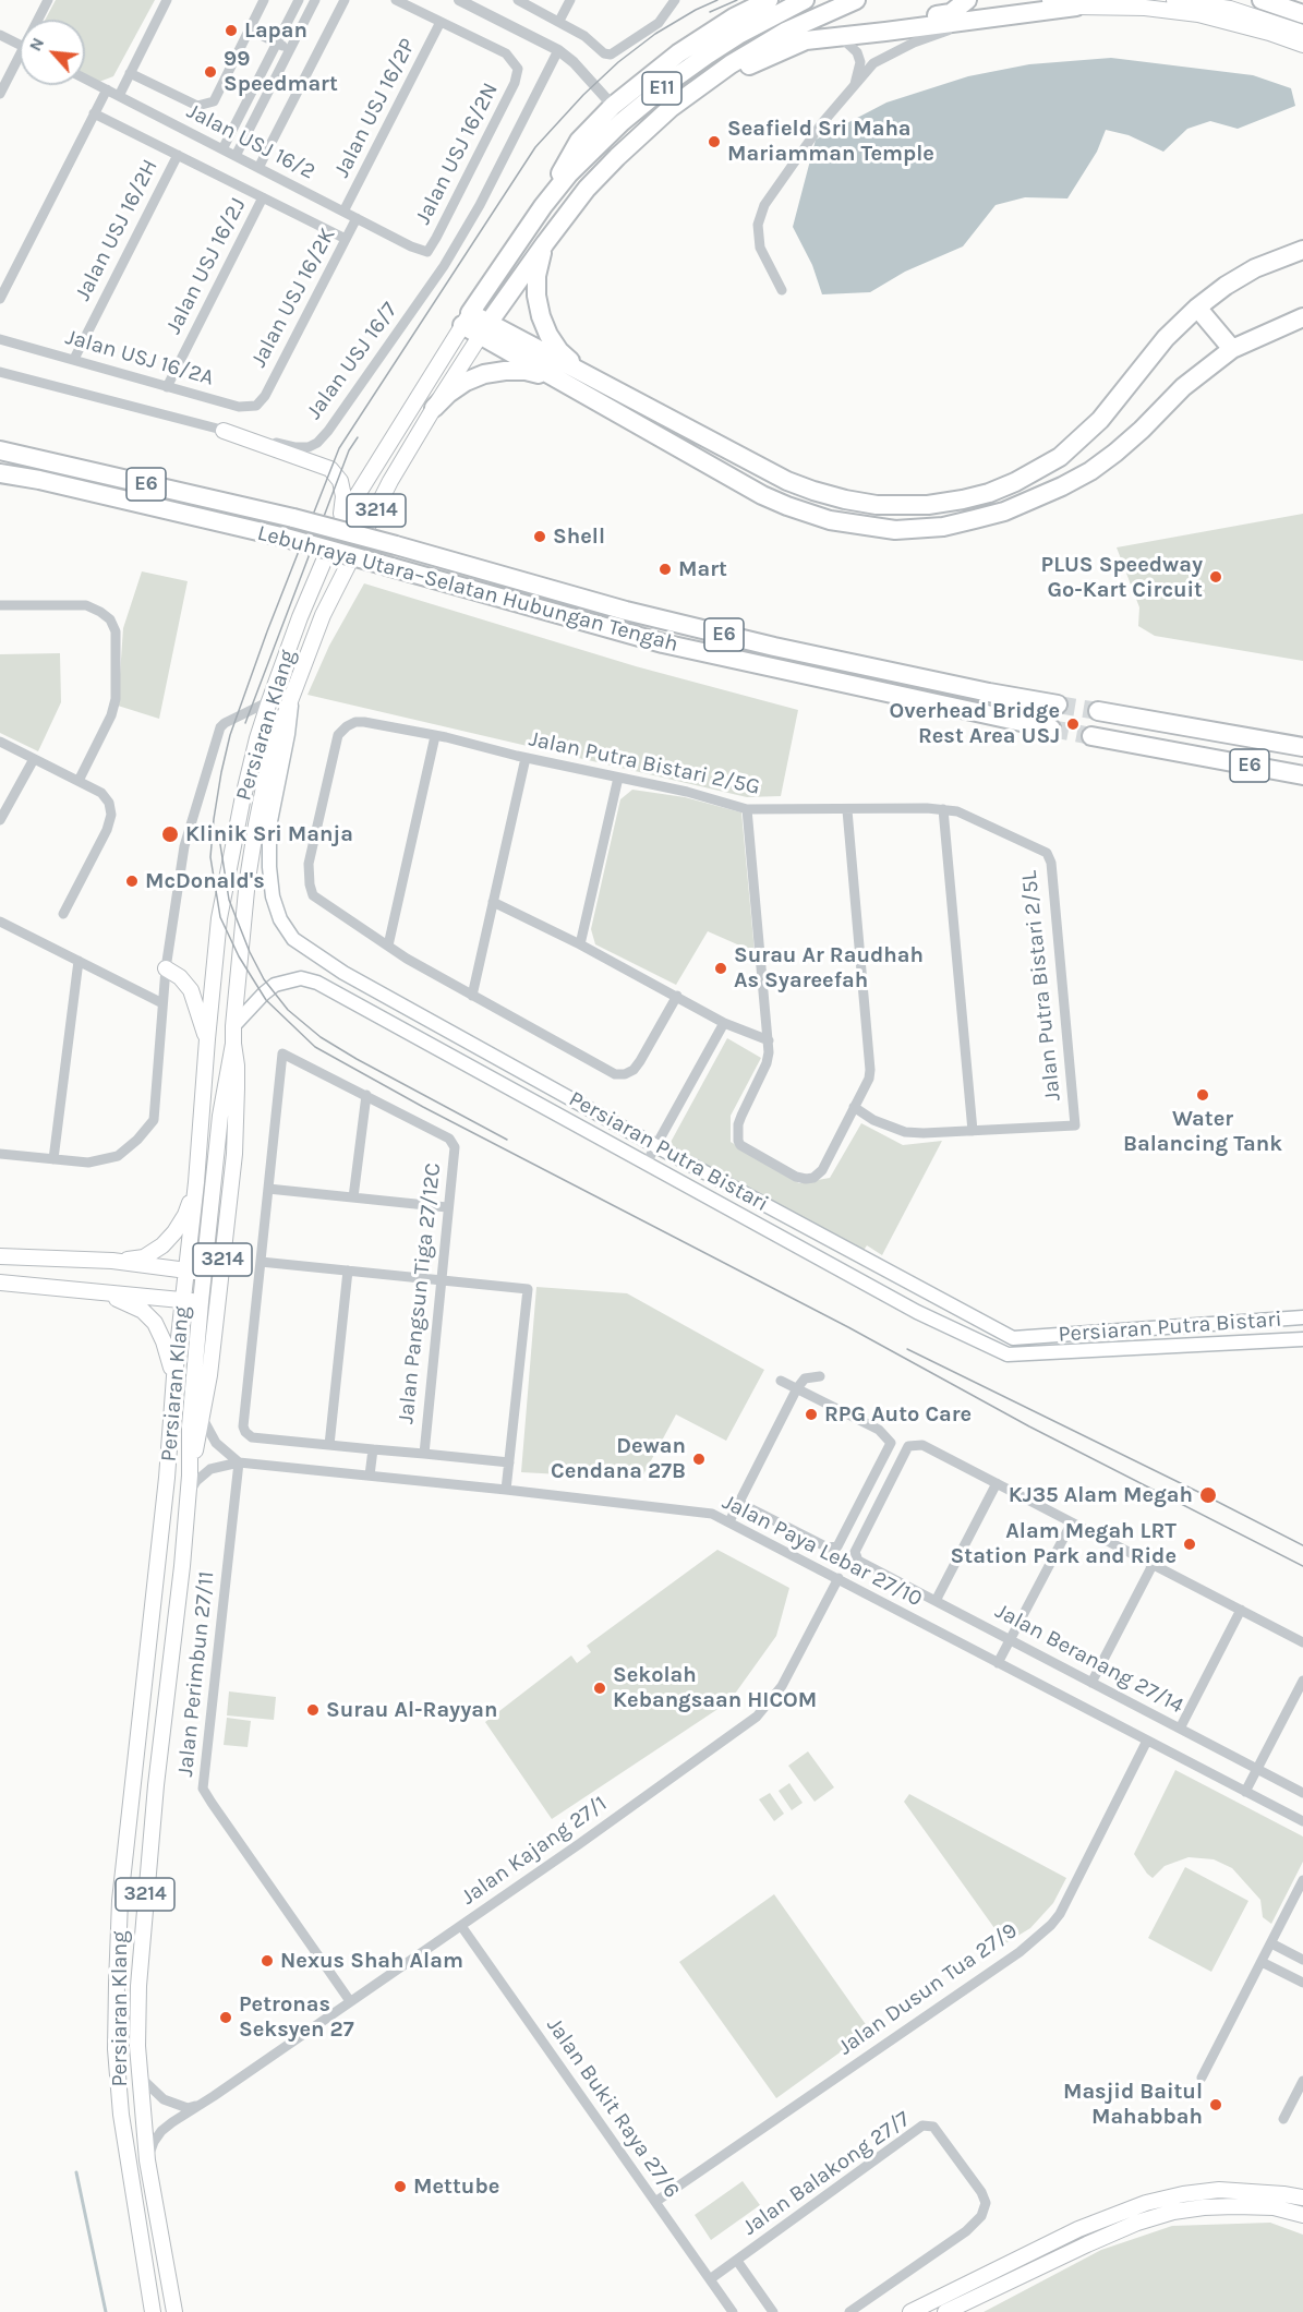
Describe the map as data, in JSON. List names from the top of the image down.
{
  "streets": {
    "highway": ["E11", "E6", "Lebuhraya Utara–Selatan Hubungan Tengah"],
    "main road": ["3214", "Persiaran Klang", "Persiaran Putra Bistari"],
    "street": [
      "Jalan USJ 16/2P",
      "Jalan USJ 16/2",
      "Jalan USJ 16/2N",
      "Jalan USJ 16/2H",
      "Jalan USJ 16/2J",
      "Jalan USJ 16/2K",
      "Jalan USJ 16/2A",
      "Jalan USJ 16/7",
      "Jalan Putra Bistari 2/5G",
      "Jalan Putra Bistari 2/5L",
      "Jalan Pangsun Tiga 27/12C",
      "Jalan Paya Lebar 27/10",
      "Jalan Beranang 27/14",
      "Jalan Perimbun 27/11",
      "Jalan Kajang 27/1",
      "Jalan Dusun Tua 27/9",
      "Jalan Bukit Raya 27/6",
      "Jalan Balakong 27/7"
    ]
  },
  "crossings": [
    ["E11", "Persiaran Klang"],
    ["Jalan USJ 16/2P", "Jalan USJ 16/2"],
    ["Jalan USJ 16/2P", "Jalan USJ 16/2N"],
    ["Jalan USJ 16/2", "Jalan USJ 16/2N"],
    ["Jalan USJ 16/2", "Jalan USJ 16/2H"],
    ["Jalan USJ 16/2", "Jalan USJ 16/2J"],
    ["Jalan USJ 16/2", "Jalan USJ 16/2K"],
    ["Jalan USJ 16/2H", "Jalan USJ 16/2A"],
    ["Jalan USJ 16/2J", "Jalan USJ 16/2A"],
    ["Jalan USJ 16/2K", "Jalan USJ 16/2A"],
    ["3214", "Persiaran Klang"],
    ["Persiaran Klang", "Persiaran Putra Bistari"],
    ["Persiaran Klang", "Jalan Paya Lebar 27/10"],
    ["Persiaran Klang", "Jalan Kajang 27/1"],
    ["Jalan Putra Bistari 2/5G", "Jalan Putra Bistari 2/5L"],
    ["Jalan Paya Lebar 27/10", "Jalan Perimbun 27/11"],
    ["Jalan Paya Lebar 27/10", "Jalan Kajang 27/1"],
    ["Jalan Paya Lebar 27/10", "Jalan Dusun Tua 27/9"],
    ["Jalan Perimbun 27/11", "Jalan Kajang 27/1"],
    ["Jalan Kajang 27/1", "Jalan Bukit Raya 27/6"],
    ["Jalan Dusun Tua 27/9", "Jalan Bukit Raya 27/6"],
    ["Jalan Bukit Raya 27/6", "Jalan Balakong 27/7"]
  ],
  "places": [
    "Lapan",
    "99 Speedmart",
    "Seafield Sri Maha Mariamman Temple",
    "Shell",
    "Mart",
    "PLUS Speedway Go-Kart Circuit",
    "Overhead Bridge Rest Area USJ",
    "Klinik Sri Manja",
    "McDonald's",
    "Surau Ar Raudhah As Syareefah",
    "Water Balancing Tank",
    "RPG Auto Care",
    "Dewan Cendana 27B",
    "KJ35 Alam Megah",
    "Alam Megah LRT Station Park and Ride",
    "Sekolah Kebangsaan HICOM",
    "Surau Al-Rayyan",
    "Nexus Shah Alam",
    "Petronas Seksyen 27",
    "Masjid Baitul Mahabbah",
    "Mettube"
  ],
  "north": "top left"
}
